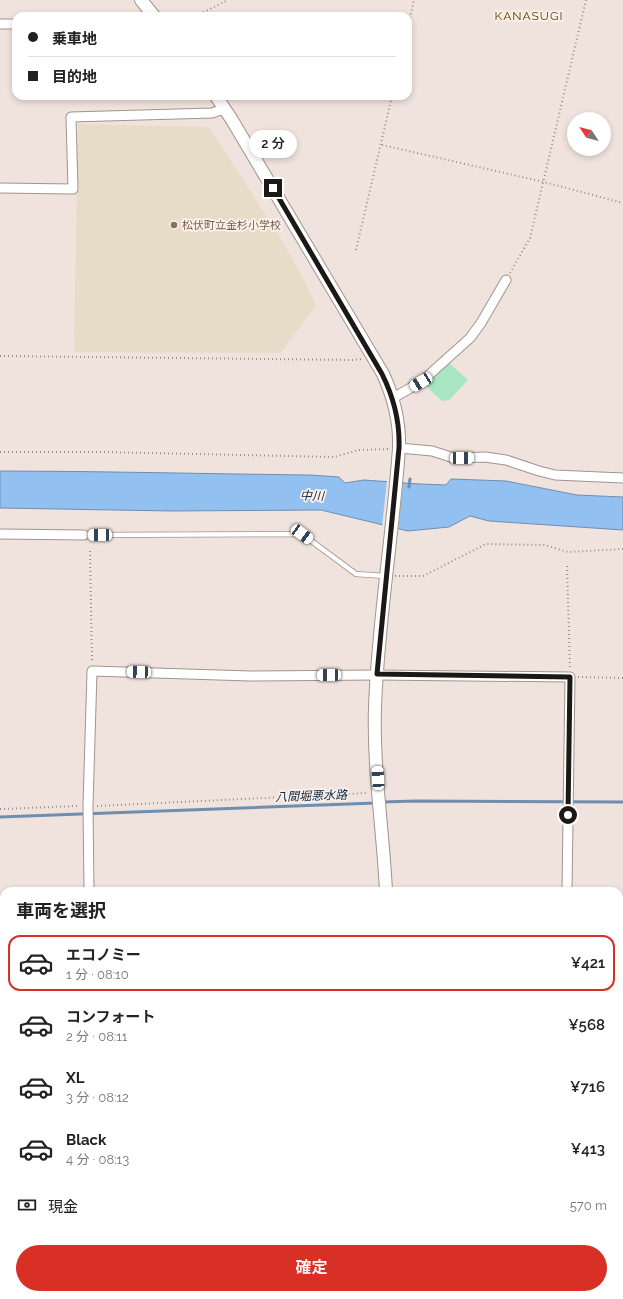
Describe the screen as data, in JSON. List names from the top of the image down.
{
  "districts": ["KANASUGI"],
  "water": ["中川", "八間堀悪水路"],
  "places": ["松伏町立金杉小学校"],
  "north": "top left",
  "page": {
    "banner": ["乗車地", "目的地"],
    "bubble": "2 分",
    "heading": "車両を選択",
    "list": [
      {
        "name": "エコノミー",
        "note": "1 分 · 08:10",
        "value": "¥421"
      },
      {
        "name": "コンフォート",
        "note": "2 分 · 08:11",
        "value": "¥568"
      },
      {
        "name": "XL",
        "note": "3 分 · 08:12",
        "value": "¥716"
      },
      {
        "name": "Black",
        "note": "4 分 · 08:13",
        "value": "¥413"
      }
    ],
    "pay": ["現金", "570 m"],
    "buttons": "確定"
  }
}
